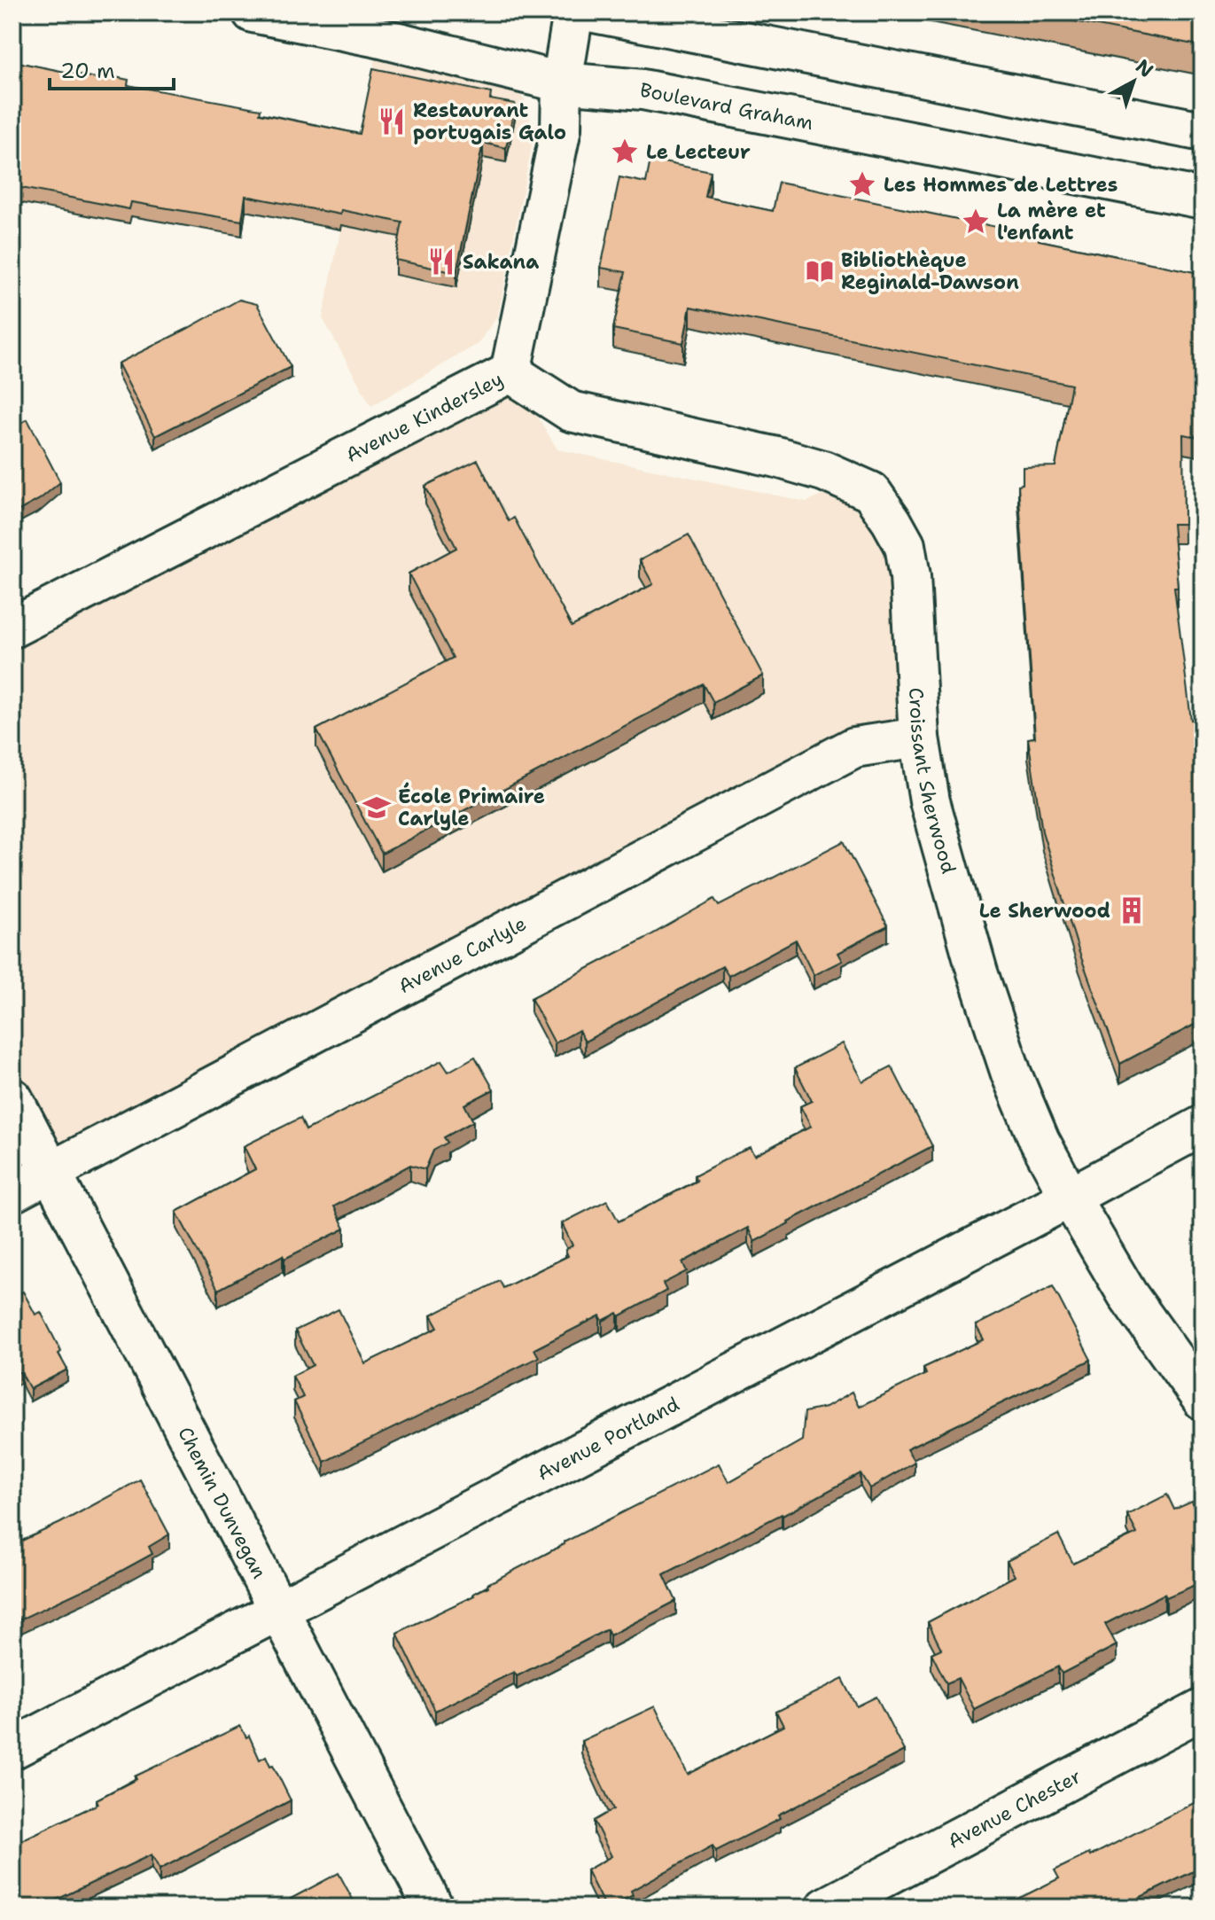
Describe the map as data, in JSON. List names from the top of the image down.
{
  "streets": {
    "street": [
      "Boulevard Graham",
      "Avenue Kindersley",
      "Croissant Sherwood",
      "Avenue Carlyle",
      "Avenue Portland",
      "Chemin Dunvegan",
      "Avenue Chester"
    ]
  },
  "crossings": [
    ["Boulevard Graham", "Avenue Kindersley"],
    ["Avenue Kindersley", "Croissant Sherwood"],
    ["Croissant Sherwood", "Avenue Carlyle"],
    ["Croissant Sherwood", "Avenue Portland"],
    ["Avenue Carlyle", "Chemin Dunvegan"],
    ["Avenue Portland", "Chemin Dunvegan"]
  ],
  "places": {
    "restaurant": ["Restaurant portugais Galo", "Sakana"],
    "place": ["Le Lecteur", "Les Hommes de Lettres", "La mère et l'enfant"],
    "library": ["Bibliothèque Reginald-Dawson"],
    "school or university": ["École Primaire Carlyle"],
    "building": ["Le Sherwood"]
  },
  "scale_bar": "20 m",
  "north": "top right"
}
